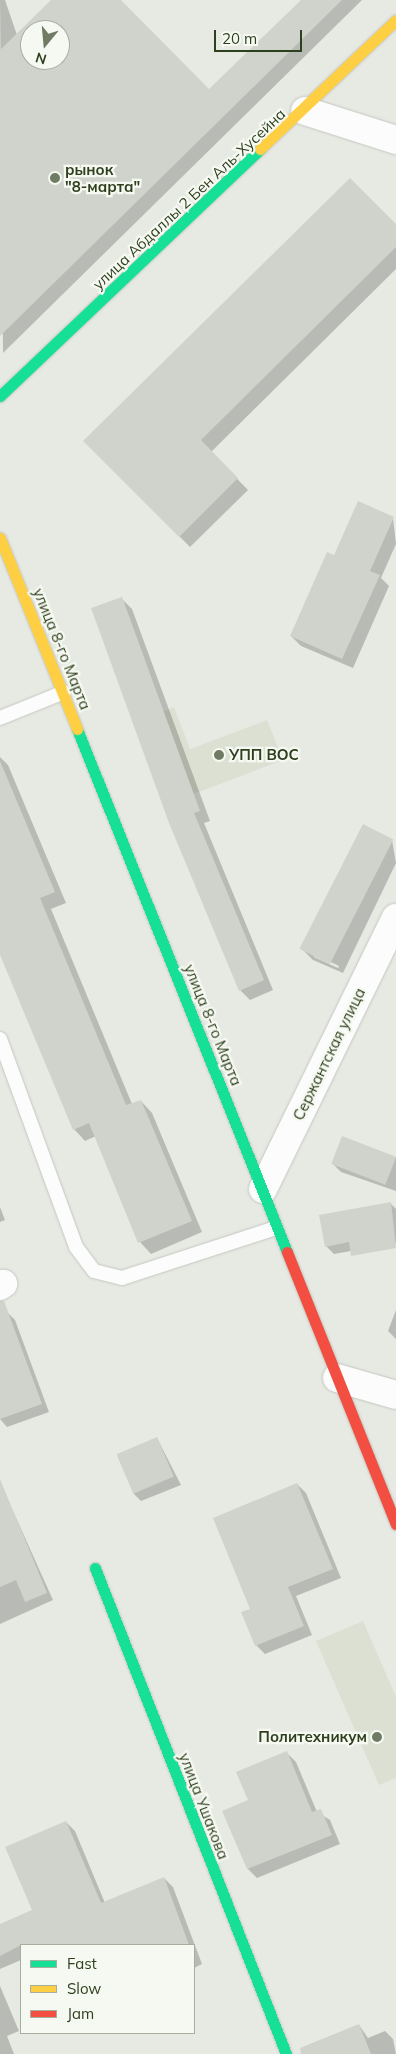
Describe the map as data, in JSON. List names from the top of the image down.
{
  "streets": {
    "street": [
      "улица Абдаллы 2 Бен Аль-Хусейна",
      "улица 8-го Марта",
      "Сержантская улица",
      "улица Ушакова"
    ]
  },
  "crossings": [
    ["улица 8-го Марта", "Сержантская улица"]
  ],
  "places": ["рынок \"8-марта\"", "УПП ВОС", "Политехникум"],
  "legend": ["Fast", "Slow", "Jam"],
  "scale_bar": "20 m",
  "north": "bottom"
}
